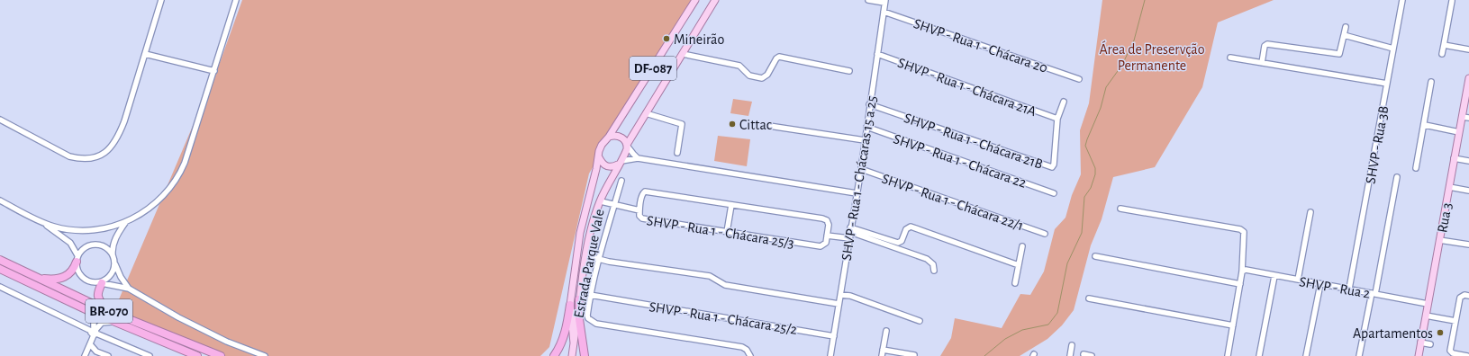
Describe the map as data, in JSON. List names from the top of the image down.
{
  "streets": {
    "highway": ["BR-070"],
    "main road": ["DF-087", "Rua 3", "Estrada Parque Vale"],
    "street": [
      "SHVP - Rua 1 - Chácara 20",
      "SHVP - Rua 1 - Chácara 21A",
      "SHVP - Rua 1 - Chácara 21B",
      "SHVP - Rua 3B",
      "SHVP - Rua 1 - Chácara 22",
      "SHVP - Rua 1 - Chácaras 15 a 25",
      "SHVP - Rua 1 - Chácara 22/1",
      "SHVP - Rua 1 - Chácara 25/3",
      "SHVP - Rua 2",
      "SHVP - Rua 1 - Chácara 25/2"
    ]
  },
  "crossings": [
    ["SHVP - Rua 1 - Chácara 20", "SHVP - Rua 1 - Chácaras 15 a 25"],
    ["DF-087", "Estrada Parque Vale"],
    ["SHVP - Rua 1 - Chácara 21A", "SHVP - Rua 1 - Chácara 21B"],
    ["SHVP - Rua 1 - Chácara 21A", "SHVP - Rua 1 - Chácaras 15 a 25"],
    ["SHVP - Rua 1 - Chácara 21B", "SHVP - Rua 1 - Chácaras 15 a 25"],
    ["SHVP - Rua 3B", "SHVP - Rua 2"],
    ["SHVP - Rua 1 - Chácara 22", "SHVP - Rua 1 - Chácaras 15 a 25"],
    ["SHVP - Rua 1 - Chácaras 15 a 25", "SHVP - Rua 1 - Chácara 22/1"],
    ["SHVP - Rua 1 - Chácaras 15 a 25", "SHVP - Rua 1 - Chácara 25/2"],
    ["Rua 3", "SHVP - Rua 2"]
  ],
  "parks": ["Área de Preservção Permanente"],
  "places": ["Mineirão", "Cittac", "Apartamentos"]
}
